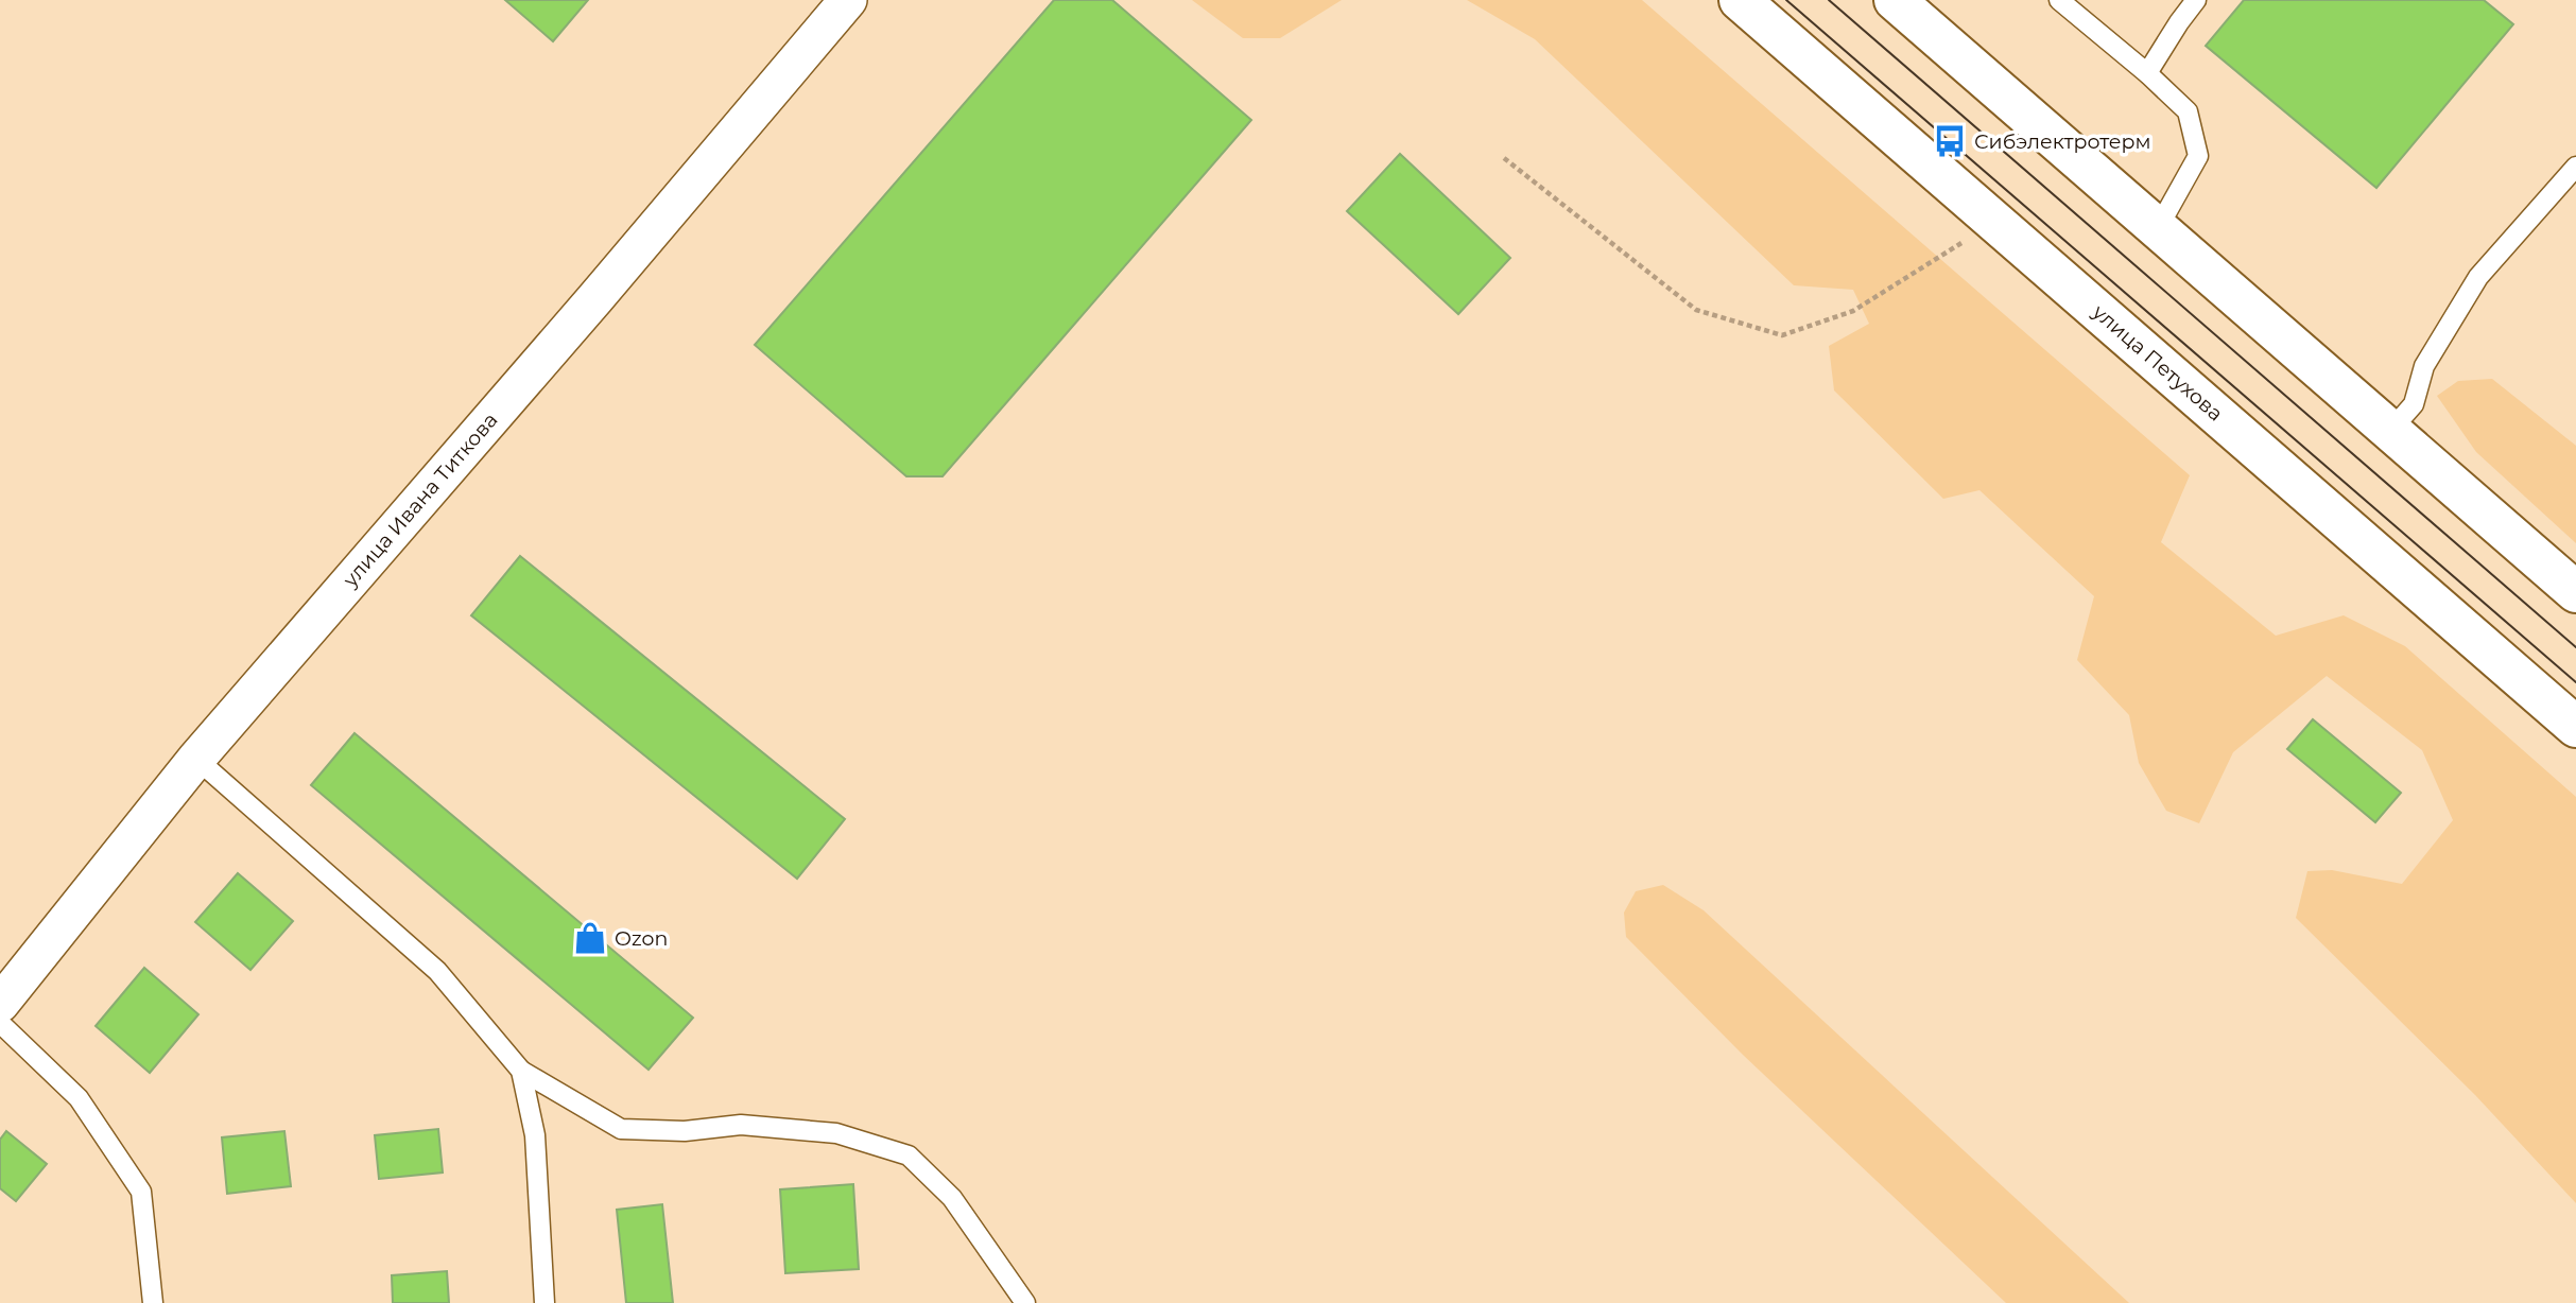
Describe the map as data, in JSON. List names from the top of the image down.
{
  "streets": {
    "highway": ["улица Петухова"],
    "street": ["улица Ивана Титкова"]
  },
  "places": {
    "bus stop": ["Сибэлектротерм"],
    "shop": ["Ozon"]
  }
}
